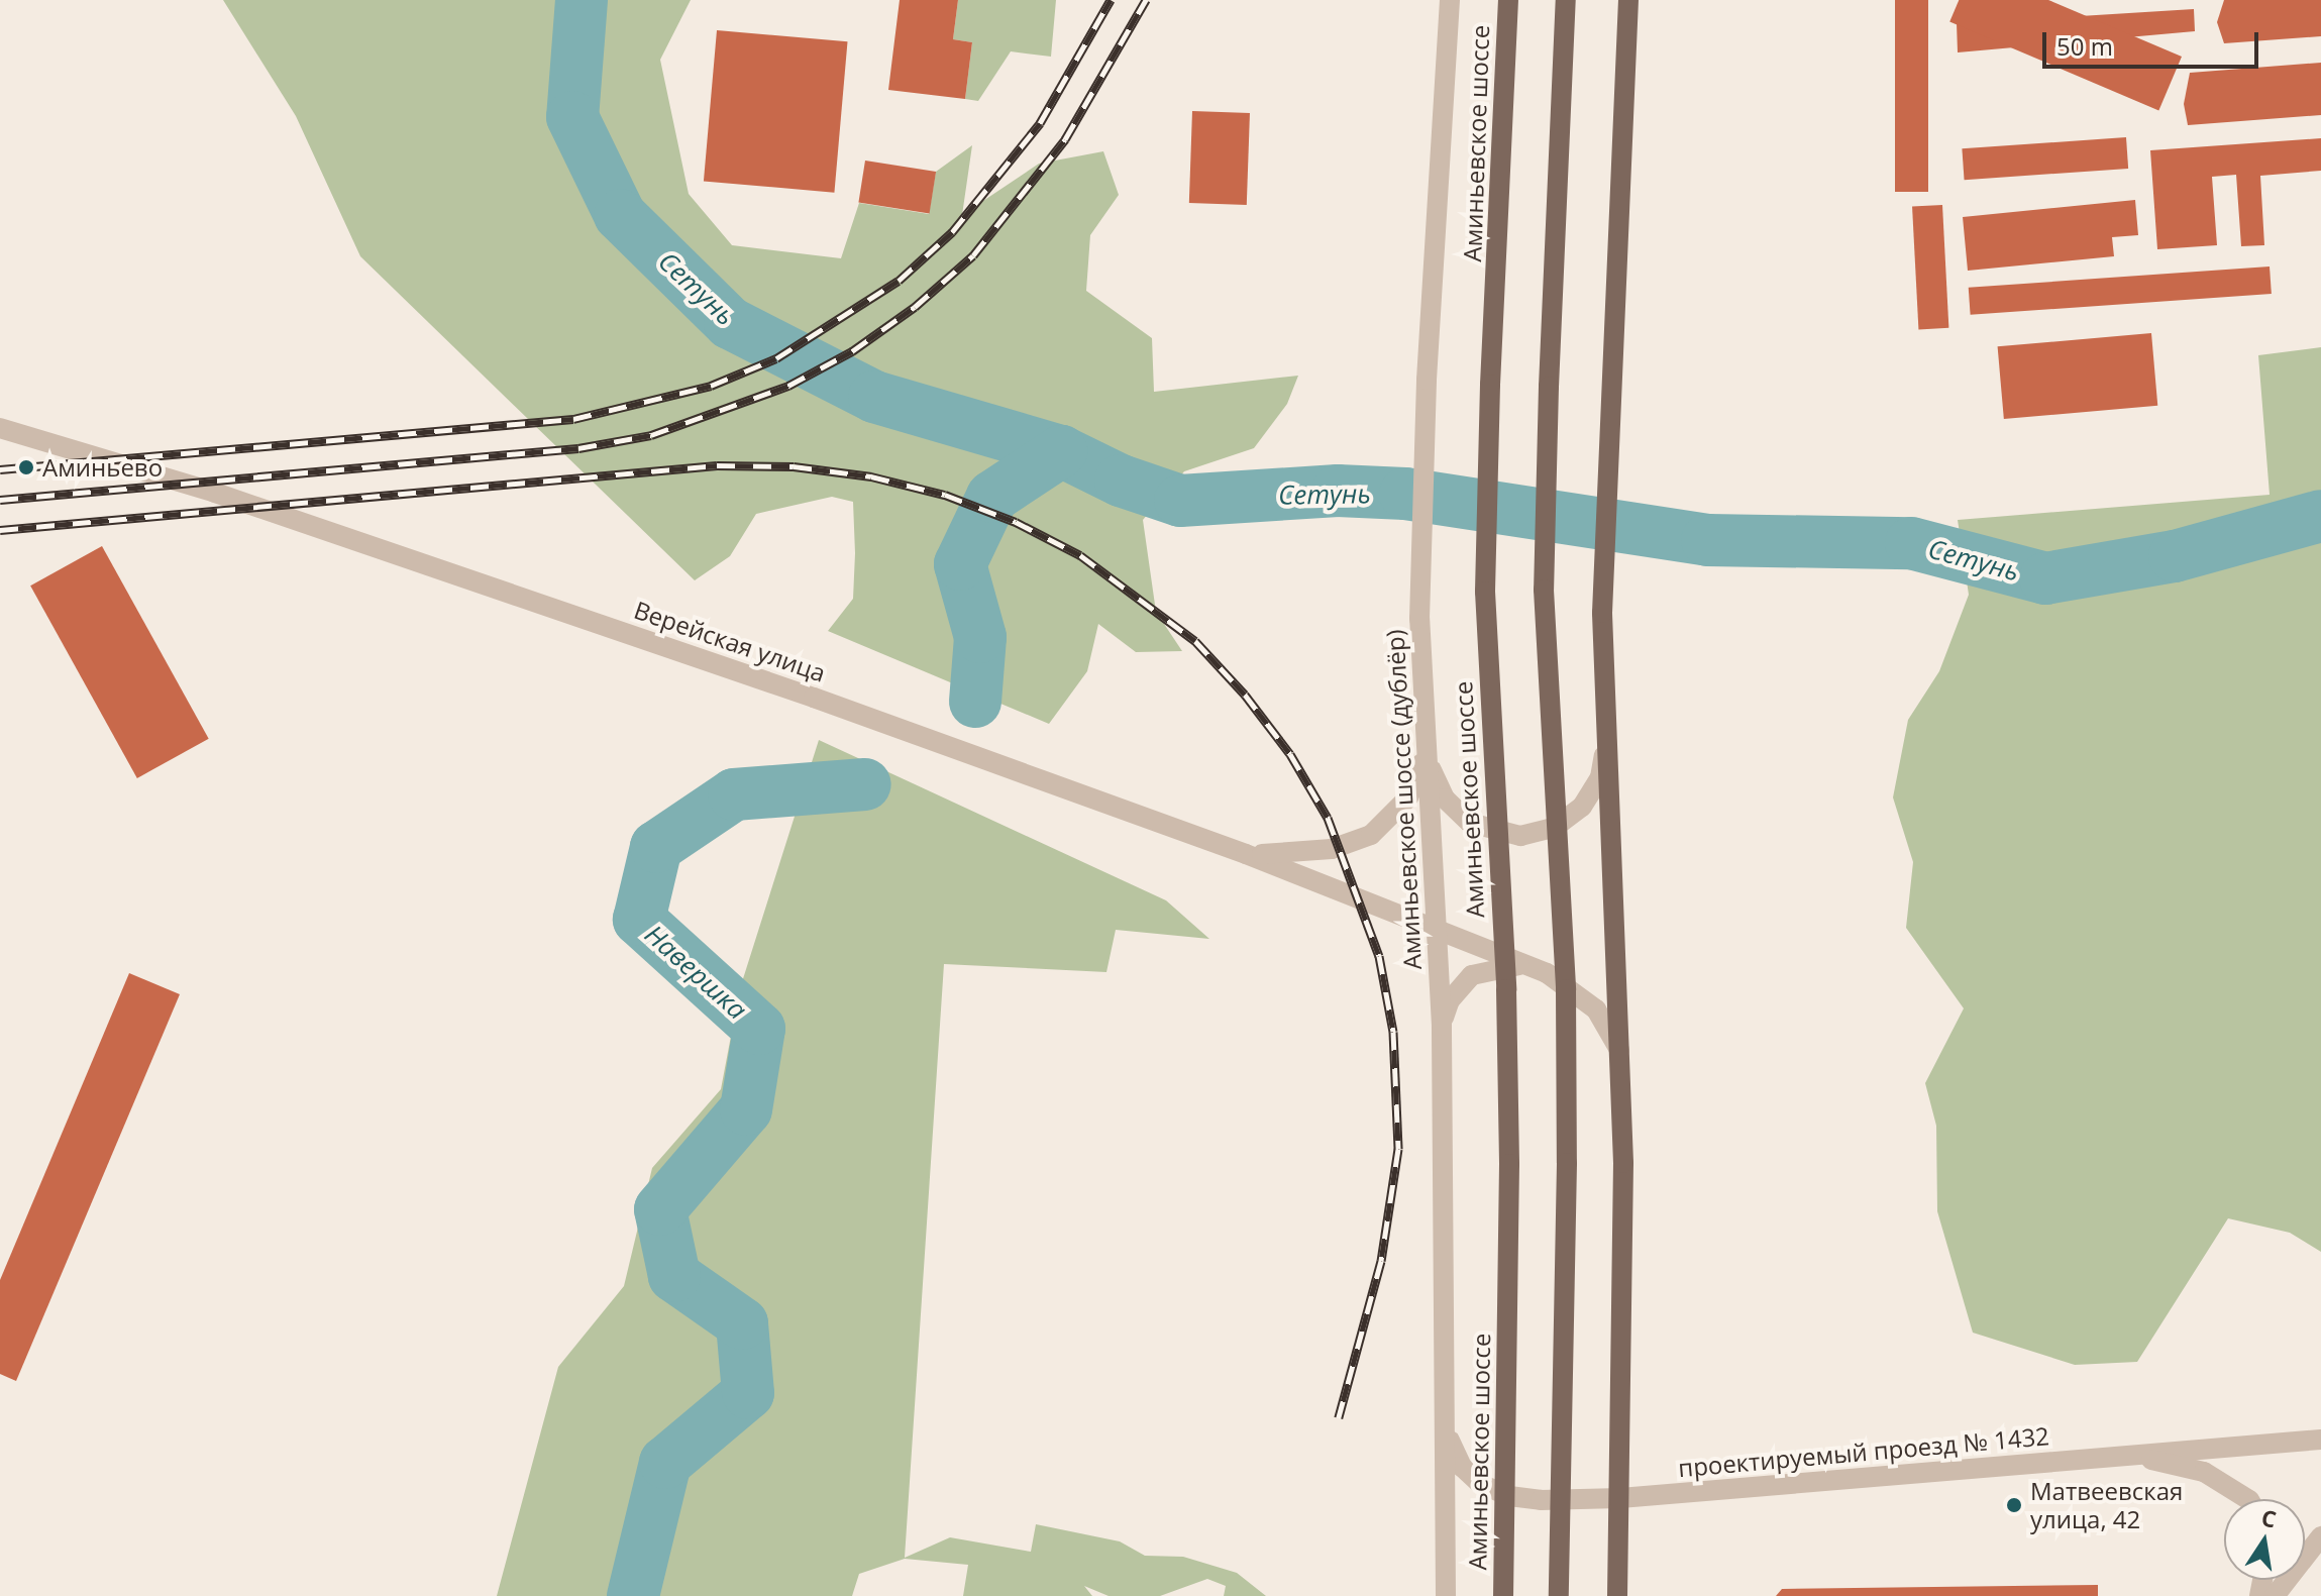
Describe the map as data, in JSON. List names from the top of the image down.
{
  "streets": {
    "main road": ["Аминьевское шоссе"],
    "street": ["Верейская улица", "Аминьевское шоссе (дублёр)", "проектируемый проезд № 1432"]
  },
  "crossings": [
    ["Верейская улица", "Аминьевское шоссе (дублёр)"],
    ["Аминьевское шоссе (дублёр)", "проектируемый проезд № 1432"]
  ],
  "water": ["Сетунь", "Навершка"],
  "places": ["Аминьево", "Матвеевская улица, 42"],
  "scale_bar": "50 m",
  "north": "top"
}
